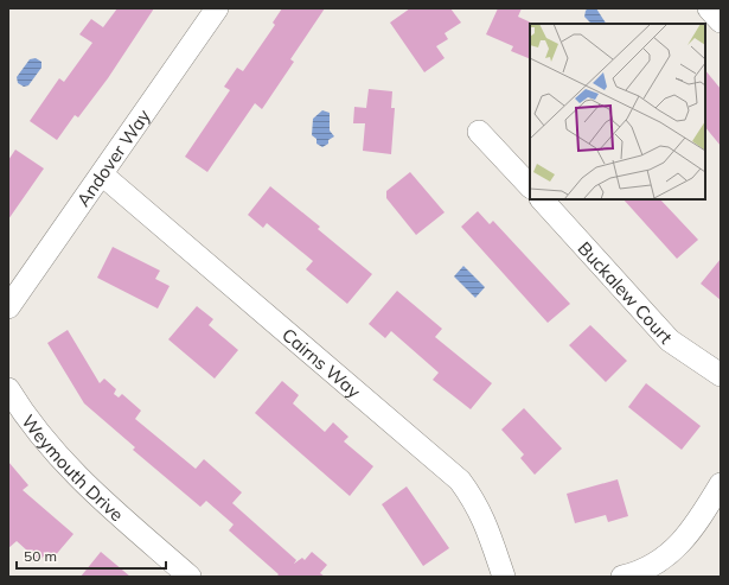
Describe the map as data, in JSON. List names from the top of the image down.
{
  "streets": {
    "street": [
      "Andover Way",
      "Buckalew Court",
      "Cairns Way",
      "Weymouth Drive"
    ]
  },
  "crossings": [
    ["Andover Way", "Cairns Way"]
  ],
  "scale_bar": "50 m"
}
